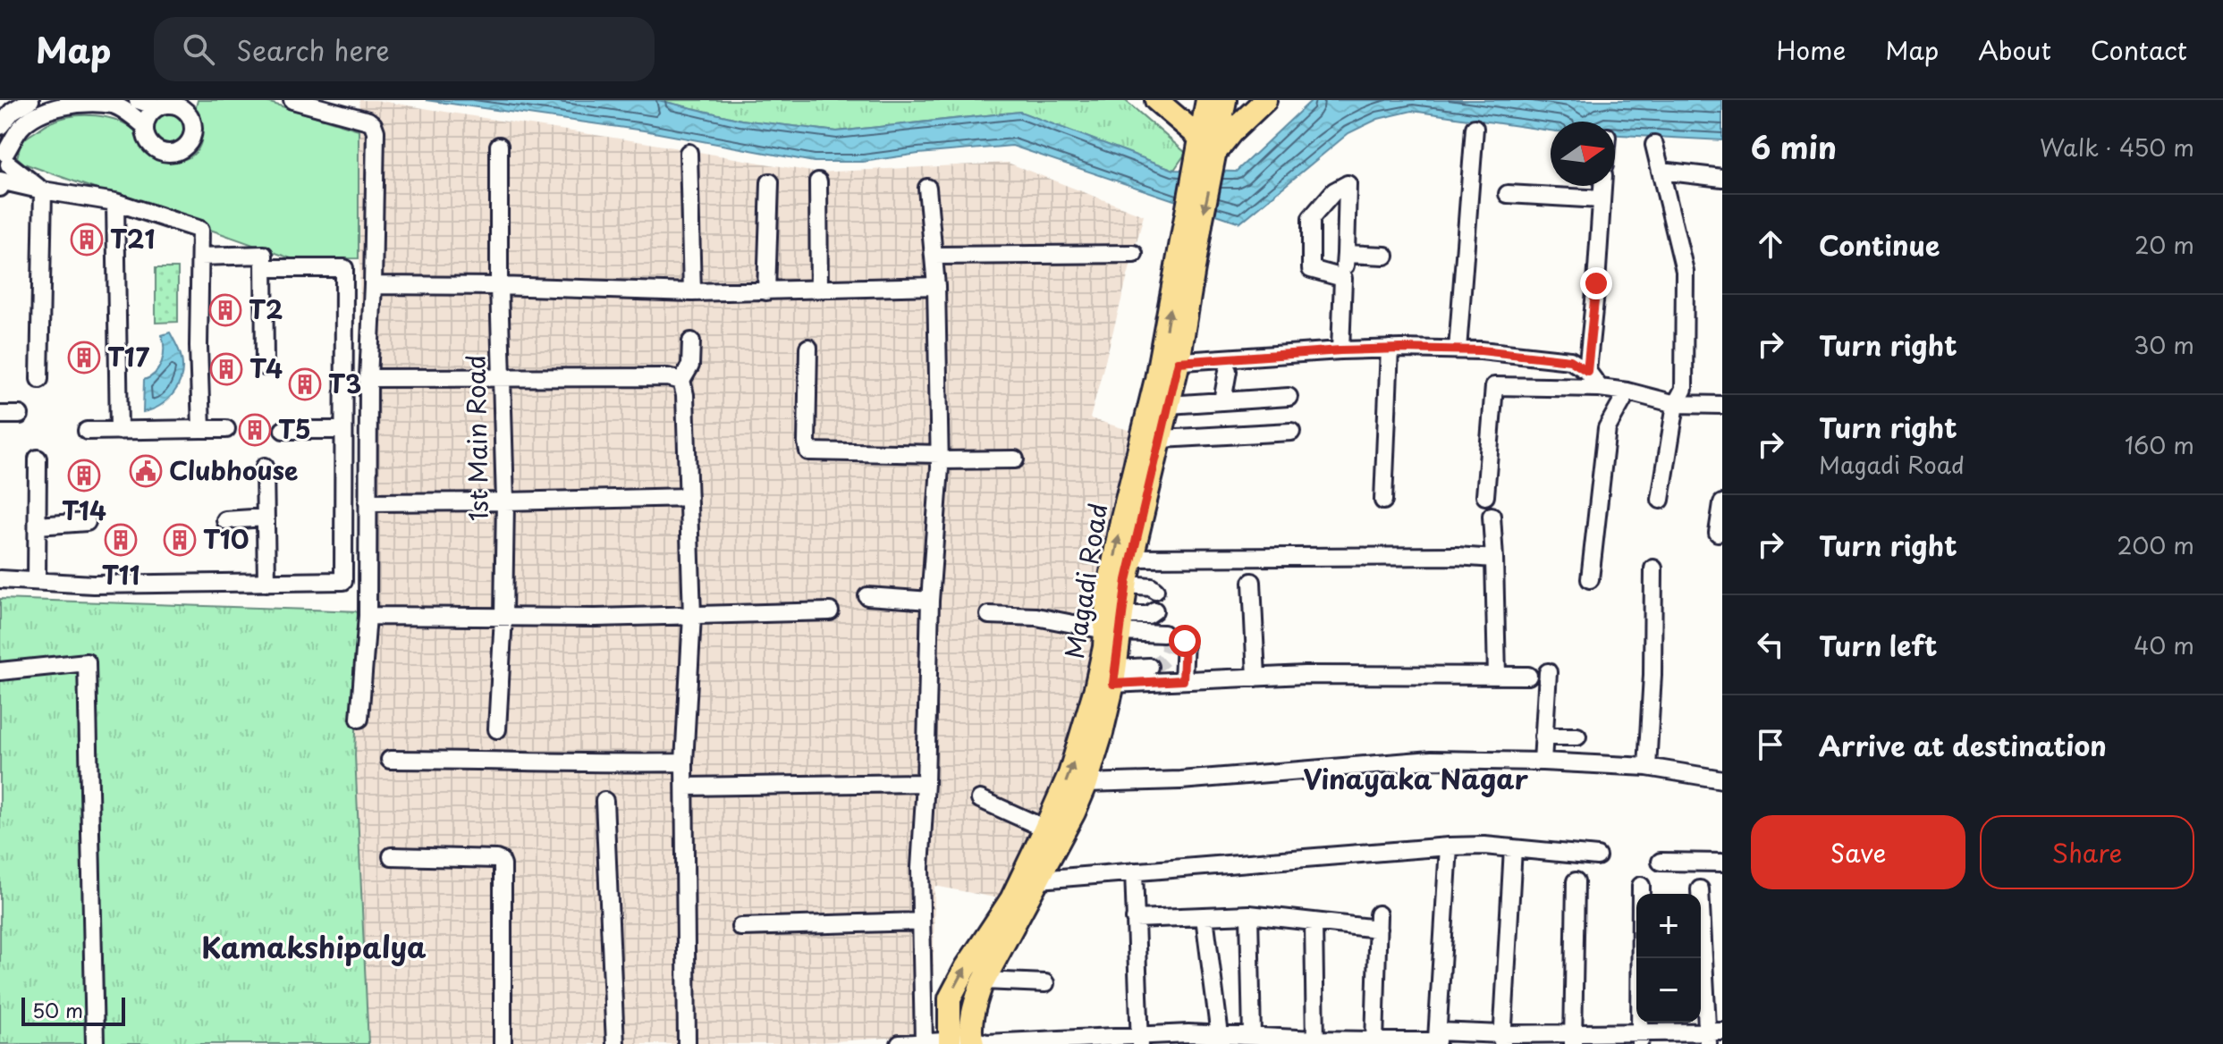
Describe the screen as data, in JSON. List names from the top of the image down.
{
  "streets": {
    "main road": ["Magadi Road"],
    "street": ["1st Main Road"]
  },
  "districts": ["Vinayaka Nagar", "Kamakshipalya"],
  "places": {
    "building": [
      "T21",
      "T2",
      "T17",
      "T4",
      "T3",
      "T5",
      "T14",
      "T11",
      "T10"
    ],
    "public building": ["Clubhouse"]
  },
  "scale_bar": "50 m",
  "north": "right",
  "page": {
    "header": "Map",
    "search": "Search here",
    "nav": [
      "Home",
      "Map",
      "About",
      "Contact"
    ],
    "heading": ["6 min", "Walk · 450 m"],
    "list": [
      ["Continue", "20 m"],
      ["Turn right", "30 m"],
      ["Turn right", "Magadi Road", "160 m"],
      ["Turn right", "200 m"],
      ["Turn left", "40 m"],
      "Arrive at destination"
    ],
    "buttons": ["Save", "Share"],
    "map_buttons": ["+", "−"],
    "scale": "50 m"
  }
}
